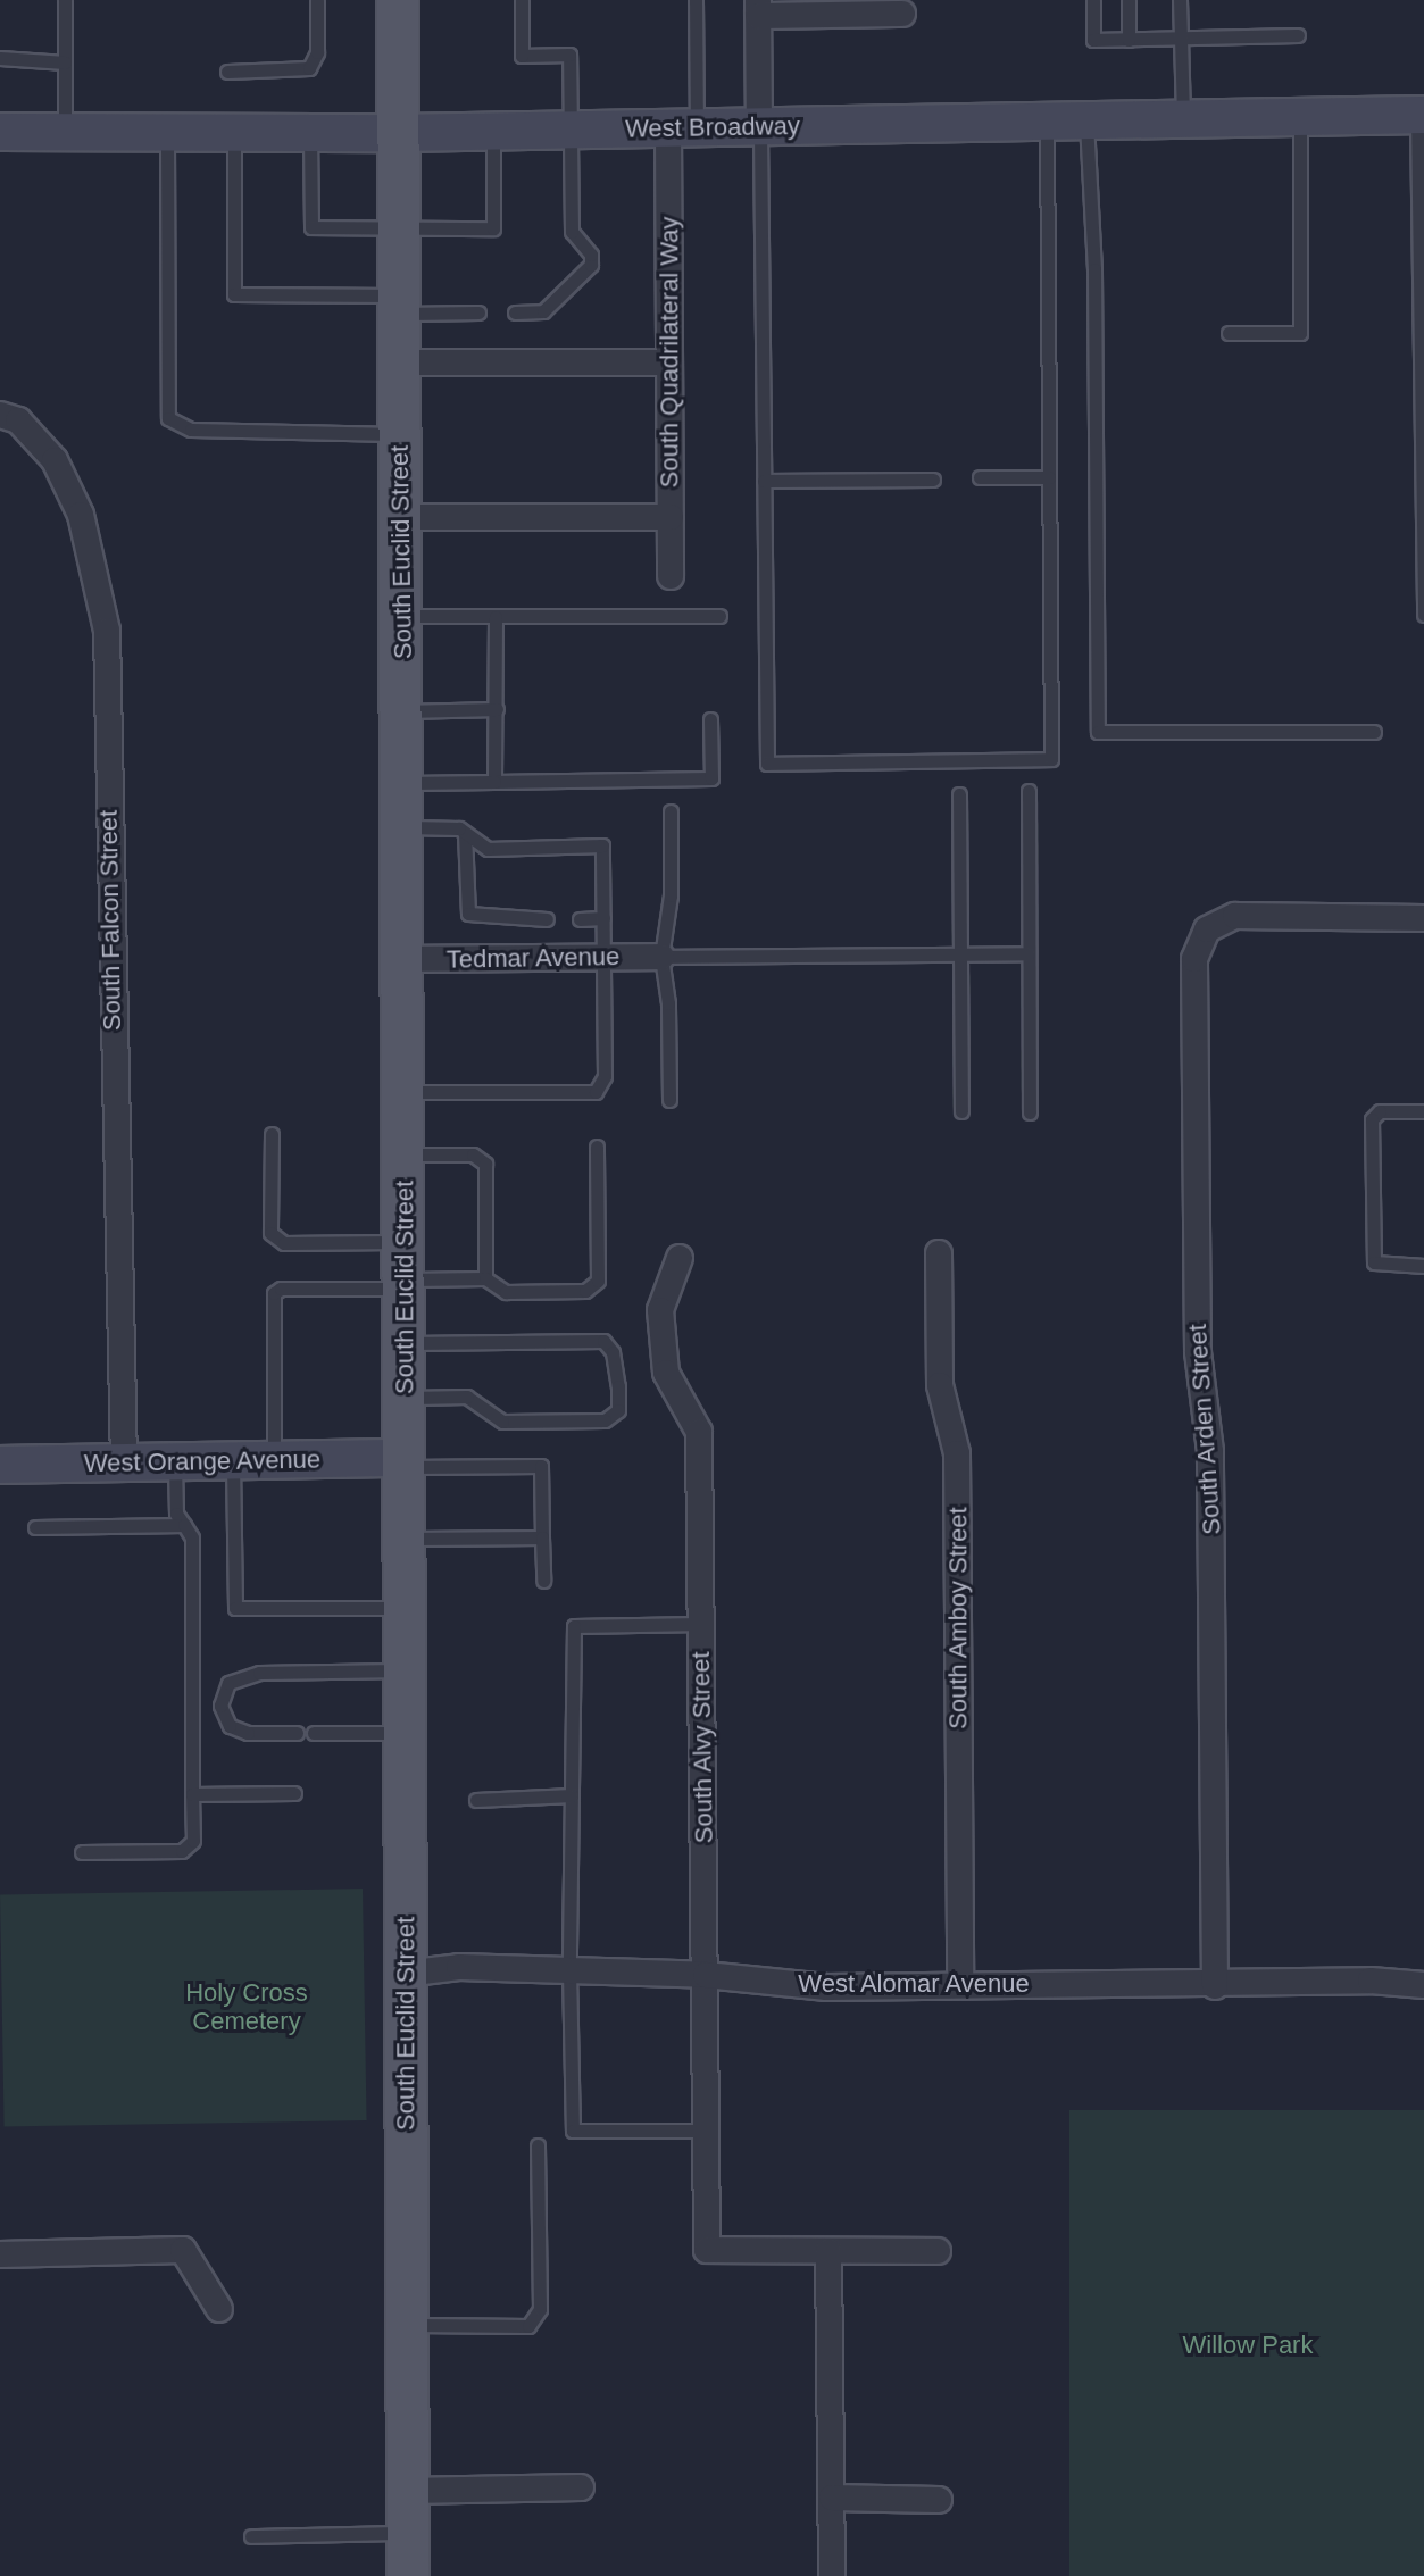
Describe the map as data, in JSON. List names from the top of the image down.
{
  "streets": {
    "main road": ["West Broadway", "South Euclid Street", "West Orange Avenue"],
    "street": [
      "South Quadrilateral Way",
      "South Falcon Street",
      "Tedmar Avenue",
      "South Arden Street",
      "South Amboy Street",
      "South Alvy Street",
      "West Alomar Avenue"
    ]
  },
  "crossings": [
    ["West Broadway", "South Quadrilateral Way"],
    ["West Broadway", "South Euclid Street"],
    ["South Euclid Street", "Tedmar Avenue"],
    ["South Euclid Street", "West Orange Avenue"],
    ["South Euclid Street", "West Alomar Avenue"],
    ["South Falcon Street", "West Orange Avenue"],
    ["South Arden Street", "West Alomar Avenue"],
    ["South Amboy Street", "West Alomar Avenue"],
    ["South Alvy Street", "West Alomar Avenue"]
  ],
  "parks": ["Holy Cross Cemetery", "Willow Park"]
}
